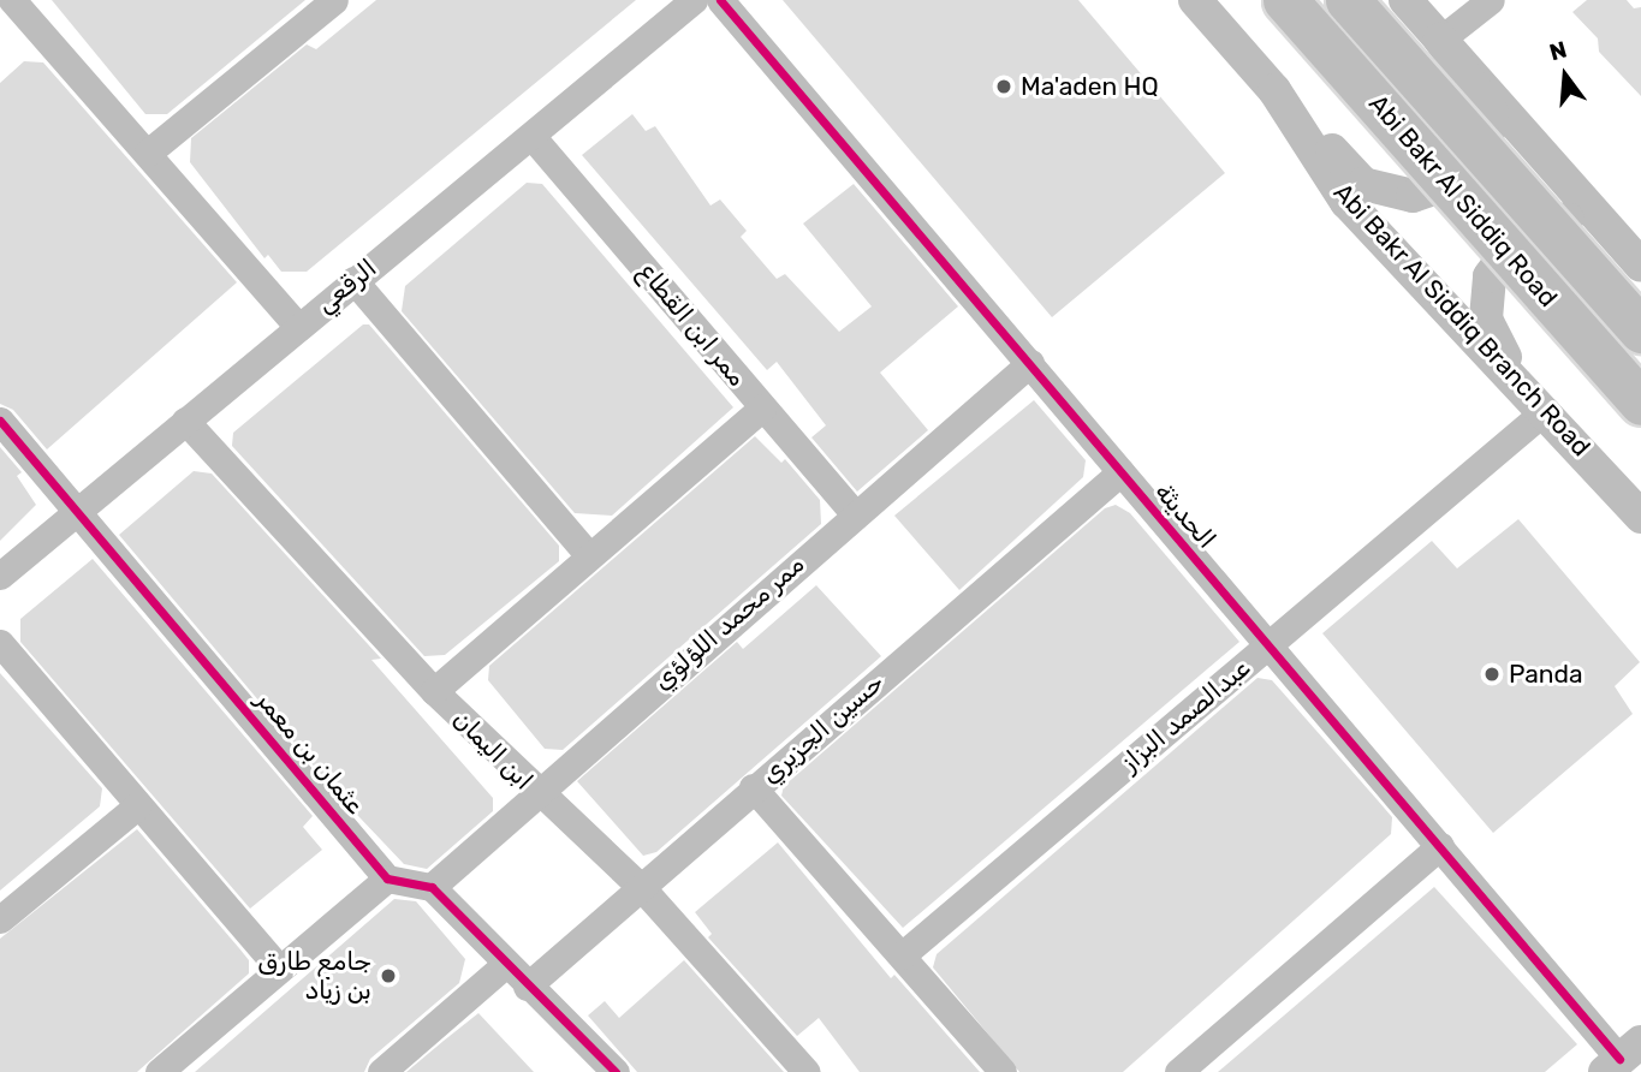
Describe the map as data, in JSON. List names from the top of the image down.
{
  "streets": {
    "main road": ["Abi Bakr Al Siddiq Road"],
    "street": [
      "الرقعي",
      "Abi Bakr Al Siddiq Branch Road",
      "ممر ابن القطاع",
      "الحديثة",
      "ممر محمد اللؤلؤي",
      "عبدالصمد البزاز",
      "حسين الجزيري",
      "ابن اليمان",
      "عثمان بن معمر"
    ]
  },
  "crossings": [
    ["الرقعي", "ممر ابن القطاع"],
    ["الرقعي", "ابن اليمان"],
    ["الرقعي", "عثمان بن معمر"],
    ["Abi Bakr Al Siddiq Branch Road", "عبدالصمد البزاز"],
    ["ممر ابن القطاع", "ممر محمد اللؤلؤي"],
    ["الحديثة", "ممر محمد اللؤلؤي"],
    ["الحديثة", "عبدالصمد البزاز"],
    ["الحديثة", "حسين الجزيري"],
    ["ممر محمد اللؤلؤي", "ابن اليمان"],
    ["حسين الجزيري", "ابن اليمان"]
  ],
  "places": ["Ma'aden HQ", "Panda", "جامع طارق بن زياد"],
  "north": "top"
}
